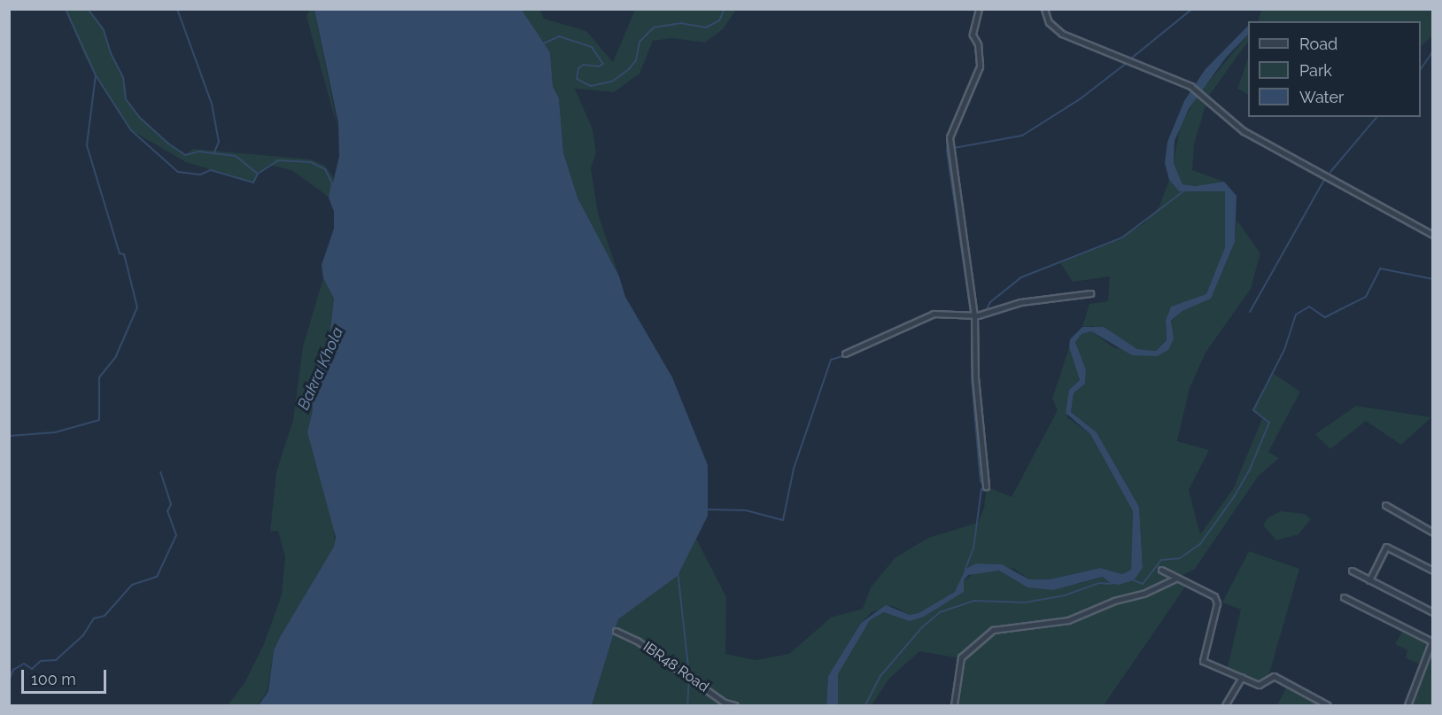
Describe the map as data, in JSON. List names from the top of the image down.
{
  "streets": {
    "street": ["IBR48 Road"]
  },
  "water": ["Bakra Khola"],
  "legend": ["Road", "Park", "Water"],
  "scale_bar": "100 m"
}
